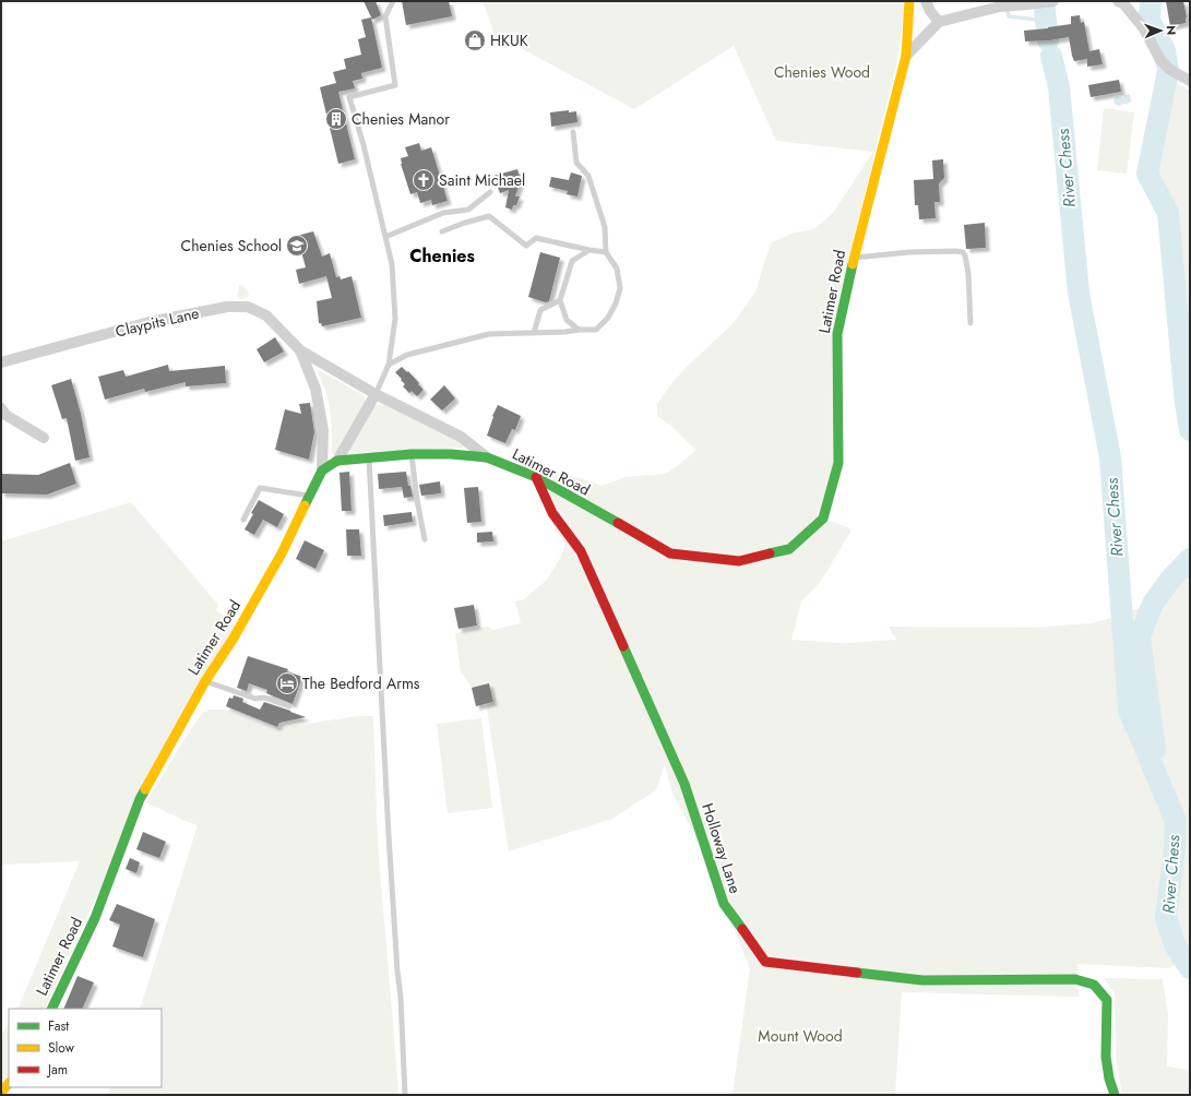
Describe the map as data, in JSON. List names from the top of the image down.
{
  "streets": {
    "street": ["Latimer Road", "Claypits Lane", "Holloway Lane"]
  },
  "crossings": [
    ["Latimer Road", "Claypits Lane"],
    ["Latimer Road", "Holloway Lane"]
  ],
  "districts": ["Chenies"],
  "water": ["River Chess"],
  "parks": ["Chenies Wood", "Mount Wood"],
  "places": {
    "shop": ["HKUK"],
    "building": ["Chenies Manor"],
    "church": ["Saint Michael"],
    "school or university": ["Chenies School"],
    "hotel": ["The Bedford Arms"]
  },
  "legend": ["Fast", "Slow", "Jam"],
  "north": "right"
}
